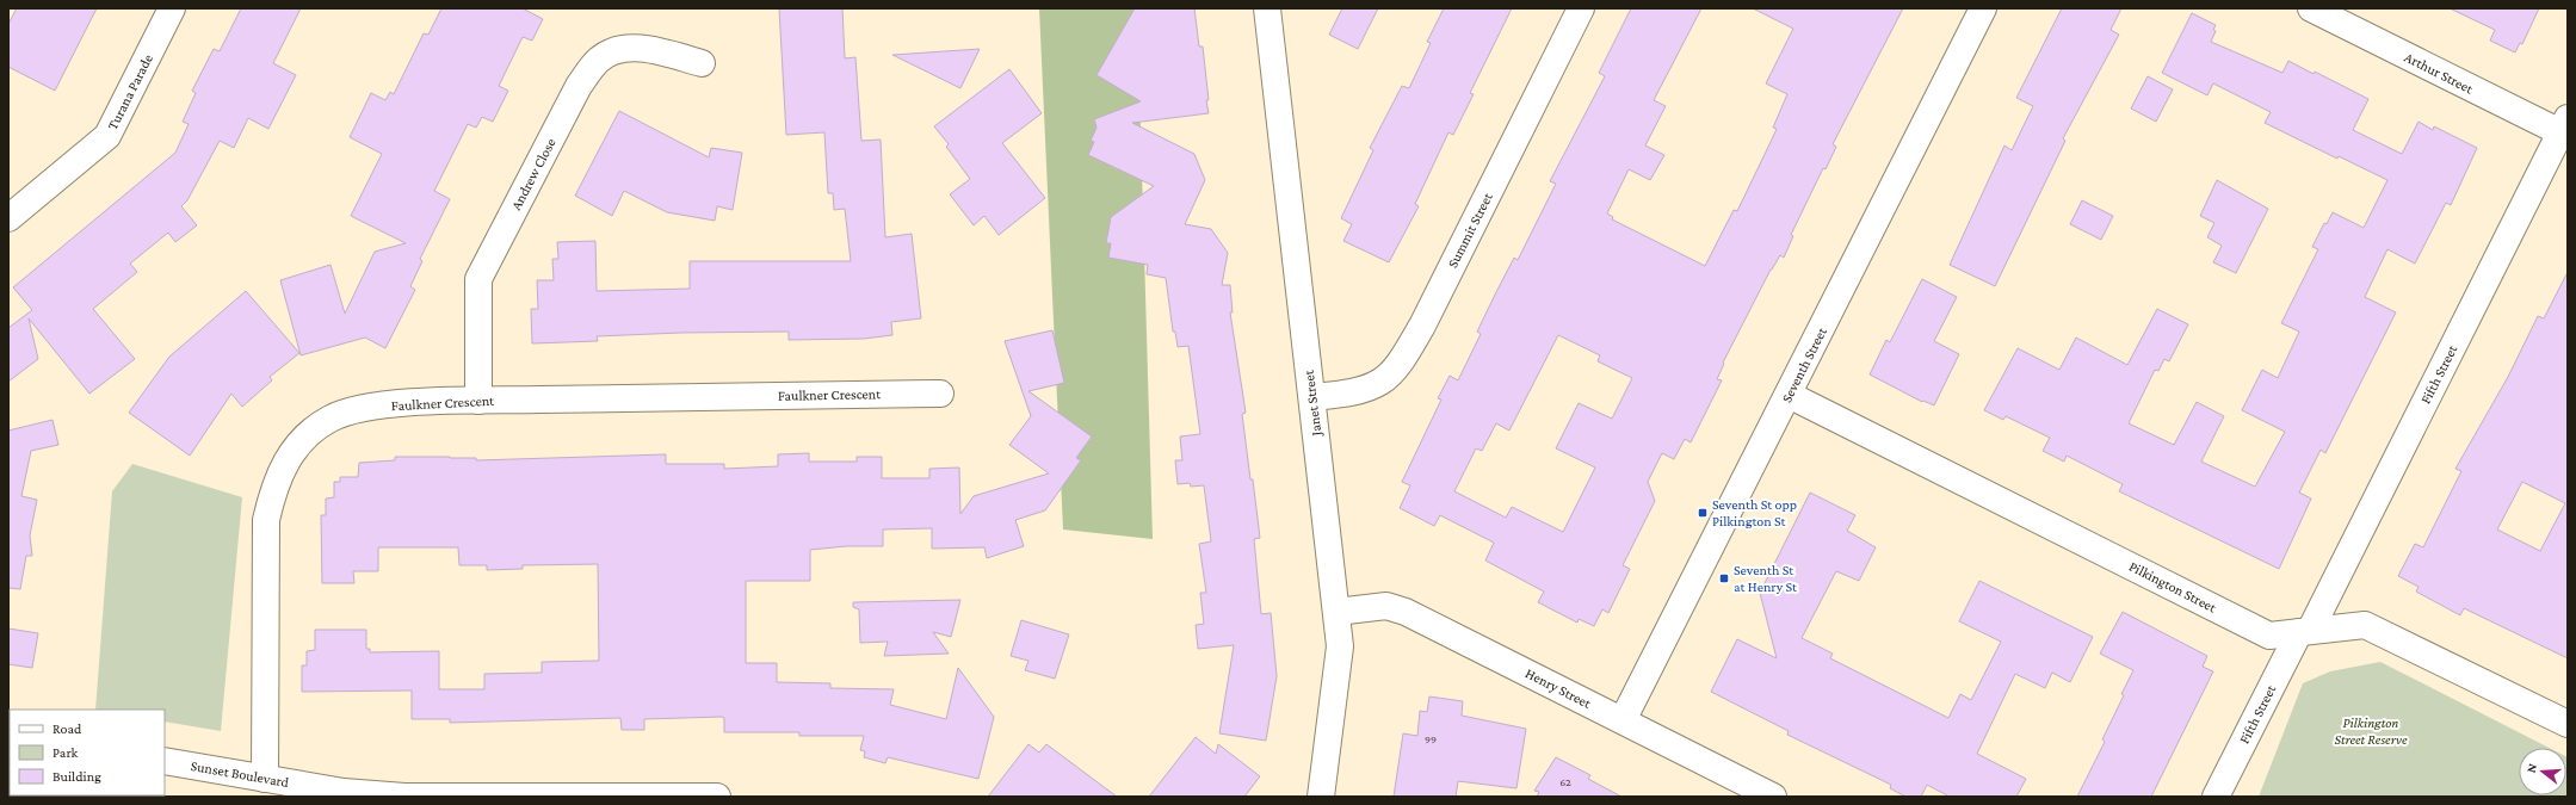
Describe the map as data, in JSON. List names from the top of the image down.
{
  "streets": {
    "street": [
      "Arthur Street",
      "Turana Parade",
      "Andrew Close",
      "Summit Street",
      "Seventh Street",
      "Fifth Street",
      "Faulkner Crescent",
      "Janet Street",
      "Pilkington Street",
      "Henry Street",
      "Sunset Boulevard"
    ]
  },
  "crossings": [
    ["Arthur Street", "Fifth Street"],
    ["Andrew Close", "Faulkner Crescent"],
    ["Summit Street", "Janet Street"],
    ["Seventh Street", "Pilkington Street"],
    ["Seventh Street", "Henry Street"],
    ["Fifth Street", "Pilkington Street"],
    ["Faulkner Crescent", "Sunset Boulevard"],
    ["Janet Street", "Henry Street"]
  ],
  "parks": ["Pilkington Street Reserve"],
  "places": {
    "transit": ["Seventh St opp Pilkington St", "Seventh St at Henry St"]
  },
  "house_numbers": ["99", "62"],
  "legend": ["Road", "Park", "Building"],
  "north": "left"
}
